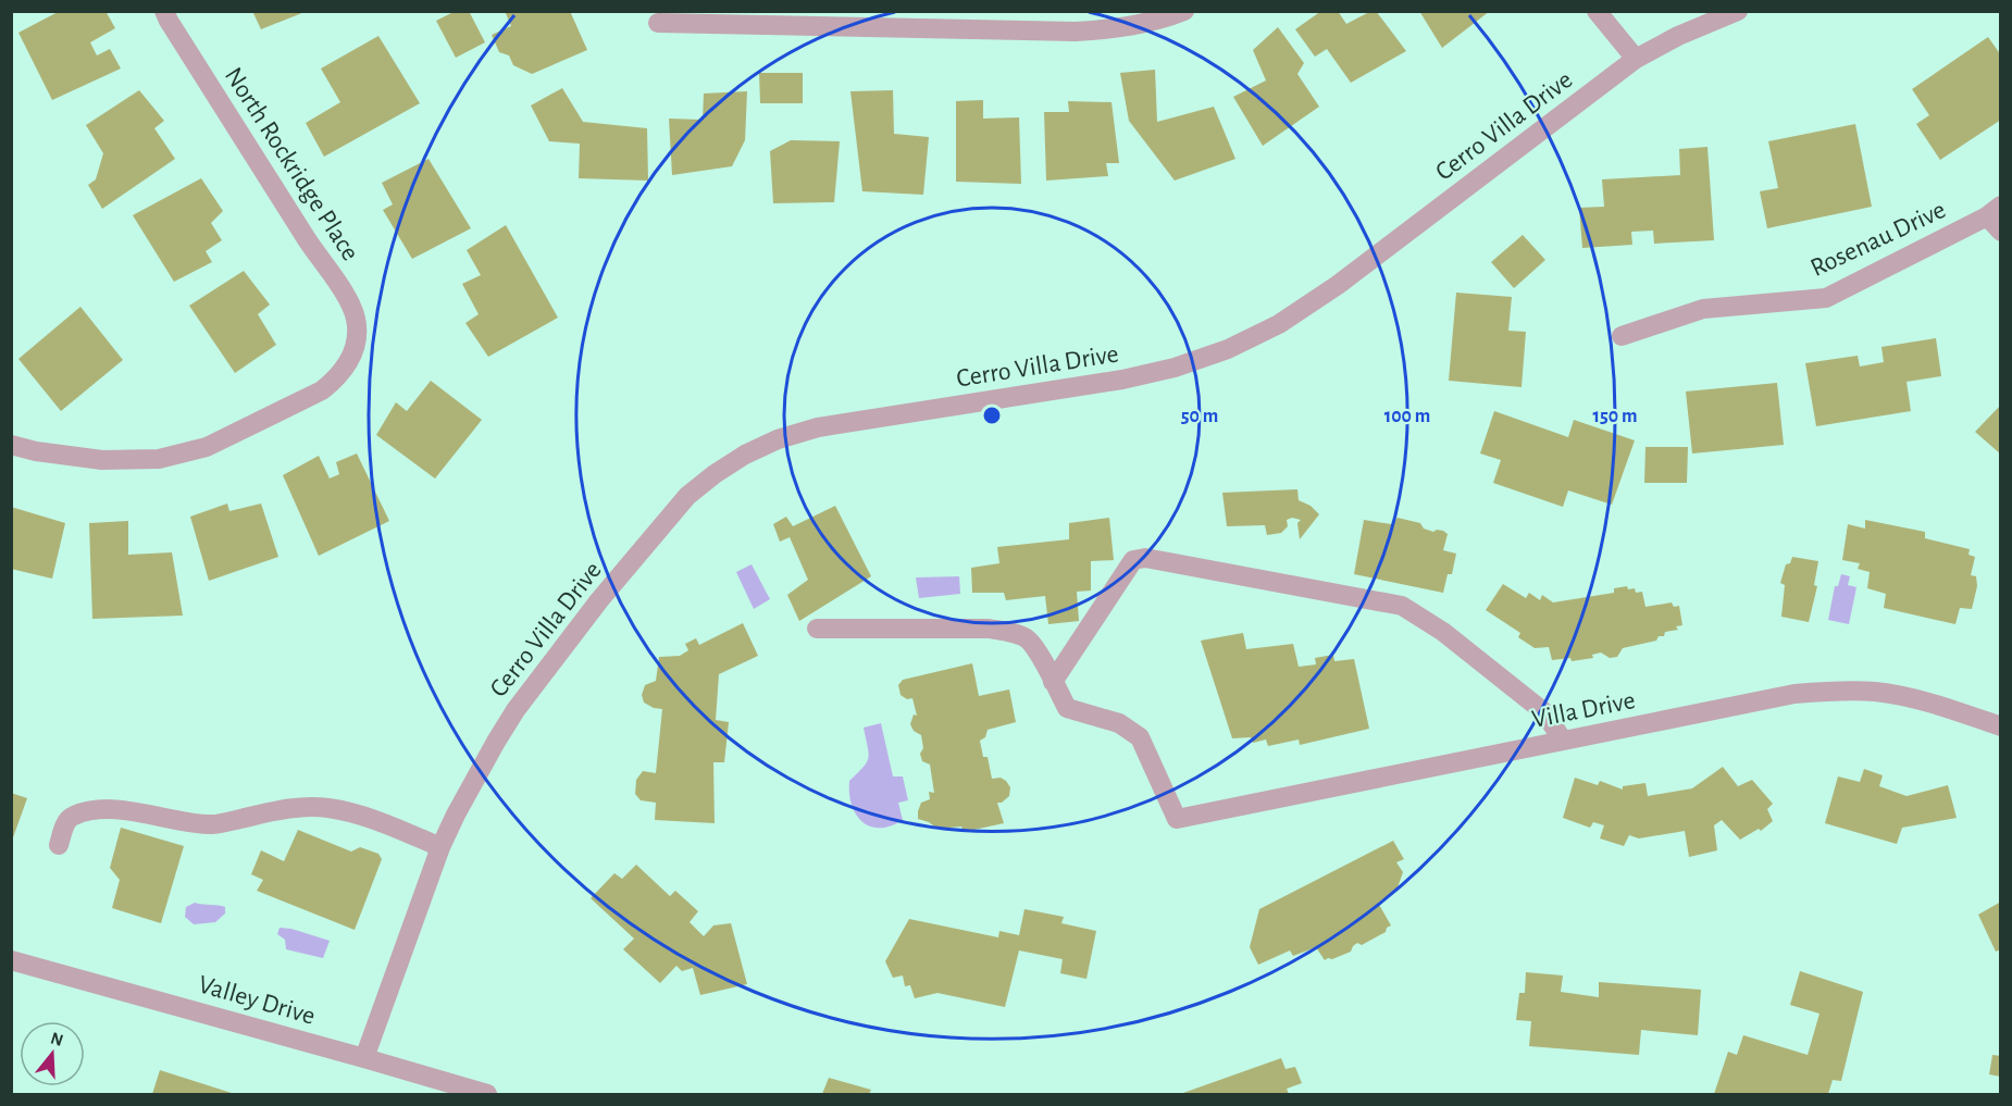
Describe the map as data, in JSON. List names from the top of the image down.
{
  "streets": {
    "street": [
      "Cerro Villa Drive",
      "North Rockridge Place",
      "Rosenau Drive",
      "Villa Drive",
      "Valley Drive"
    ]
  },
  "crossings": [
    ["Cerro Villa Drive", "Valley Drive"]
  ],
  "north": "top",
  "rings": ["50 m", "100 m", "150 m"]
}
